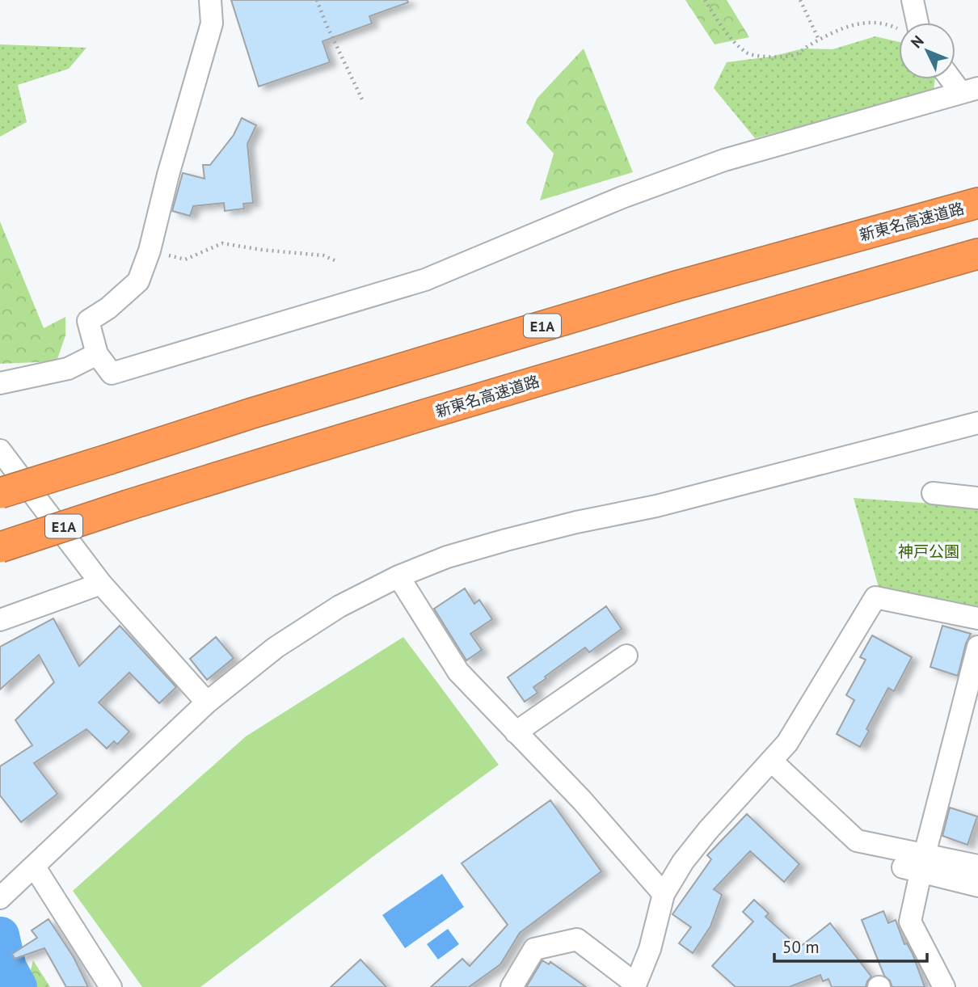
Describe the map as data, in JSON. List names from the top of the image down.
{
  "streets": {
    "highway": ["新東名高速道路", "E1A"]
  },
  "parks": ["神戸公園"],
  "scale_bar": "50 m",
  "north": "top left"
}
